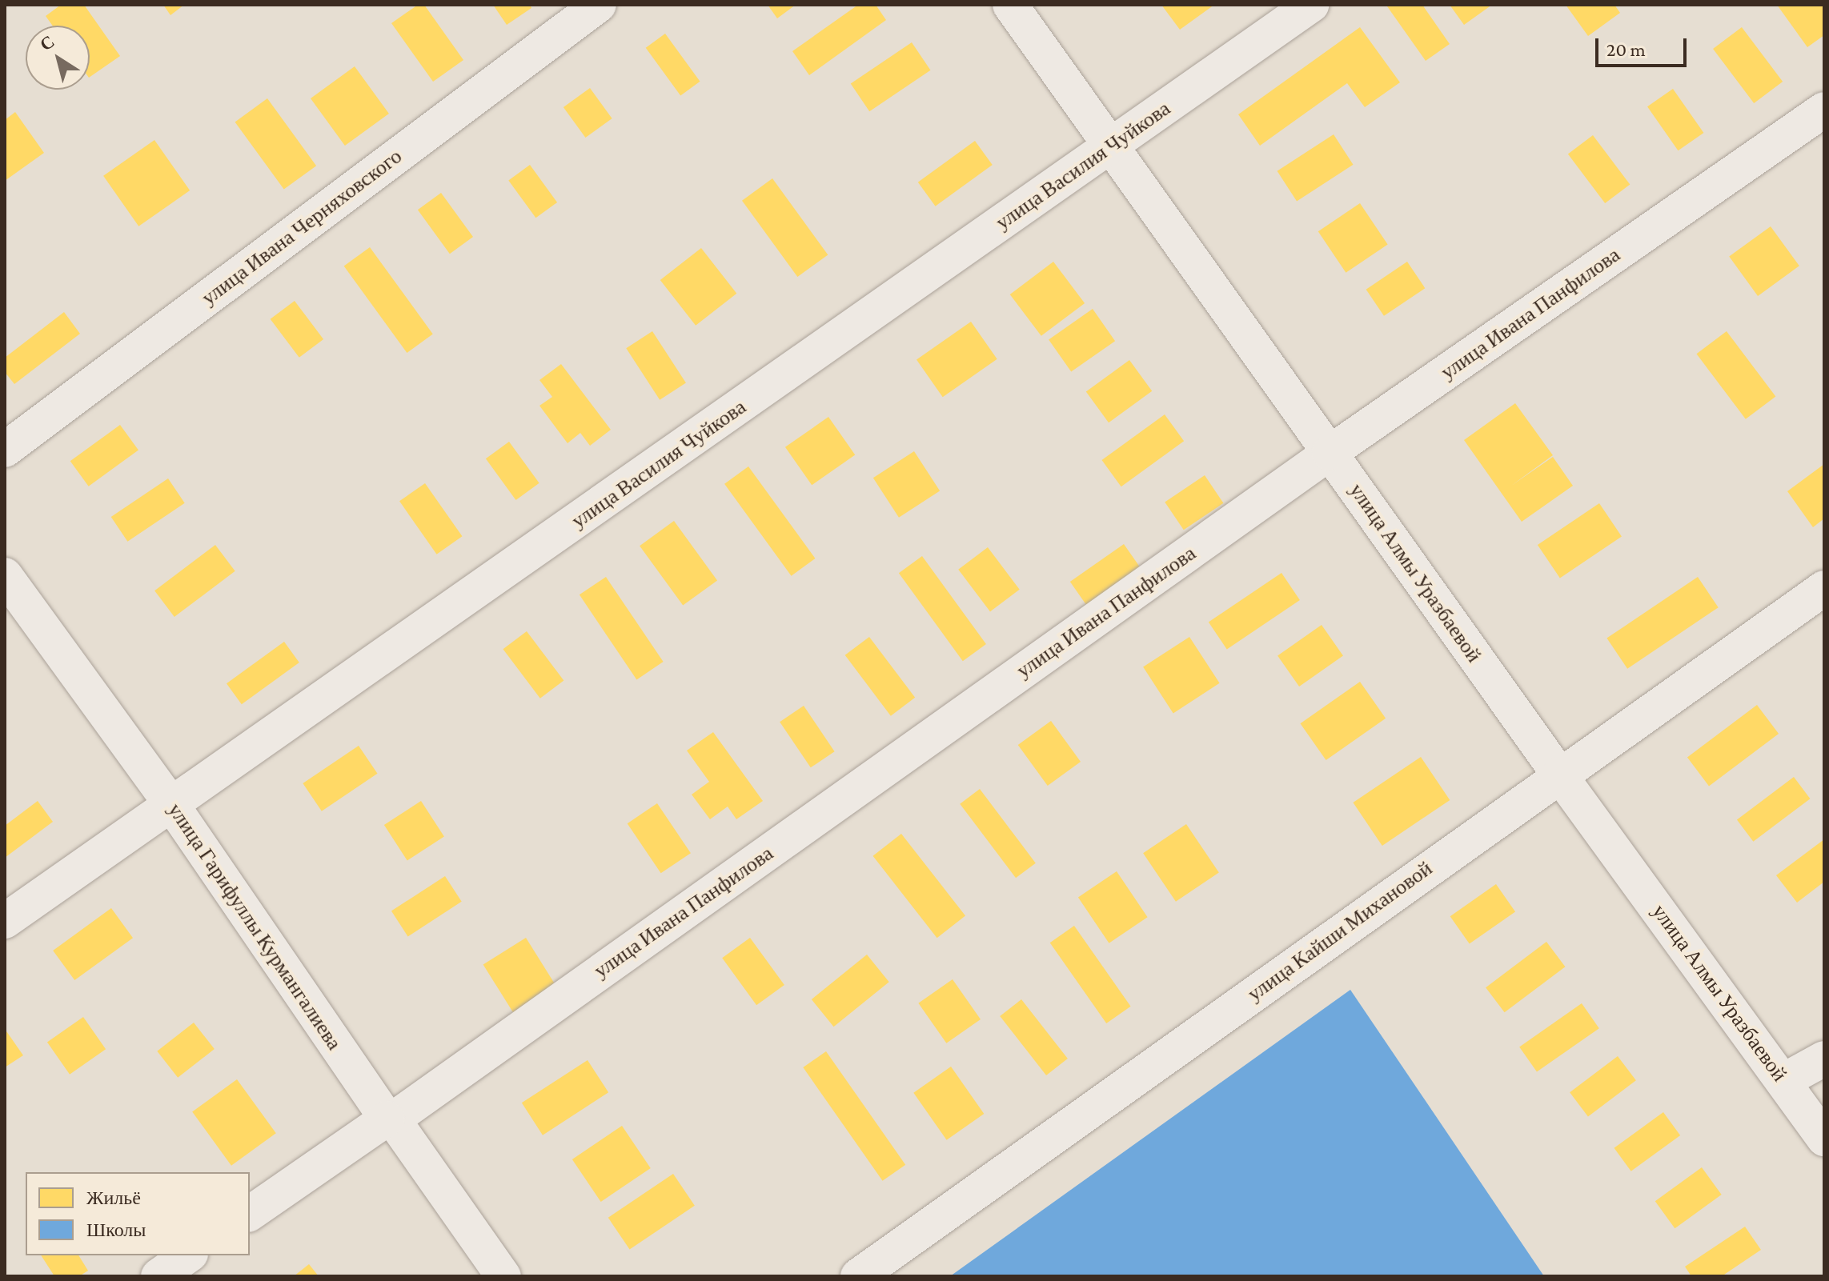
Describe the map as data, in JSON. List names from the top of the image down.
{
  "streets": {
    "street": [
      "улица Василия Чуйкова",
      "улица Ивана Черняховского",
      "улица Ивана Панфилова",
      "улица Алмы Уразбаевой",
      "улица Гарифуллы Курмангалиева",
      "улица Кайши Михановой"
    ]
  },
  "crossings": [
    ["улица Василия Чуйкова", "улица Алмы Уразбаевой"],
    ["улица Василия Чуйкова", "улица Гарифуллы Курмангалиева"],
    ["улица Ивана Панфилова", "улица Алмы Уразбаевой"],
    ["улица Ивана Панфилова", "улица Гарифуллы Курмангалиева"],
    ["улица Алмы Уразбаевой", "улица Кайши Михановой"]
  ],
  "legend": ["Жильё", "Школы"],
  "scale_bar": "20 m",
  "north": "top left"
}
